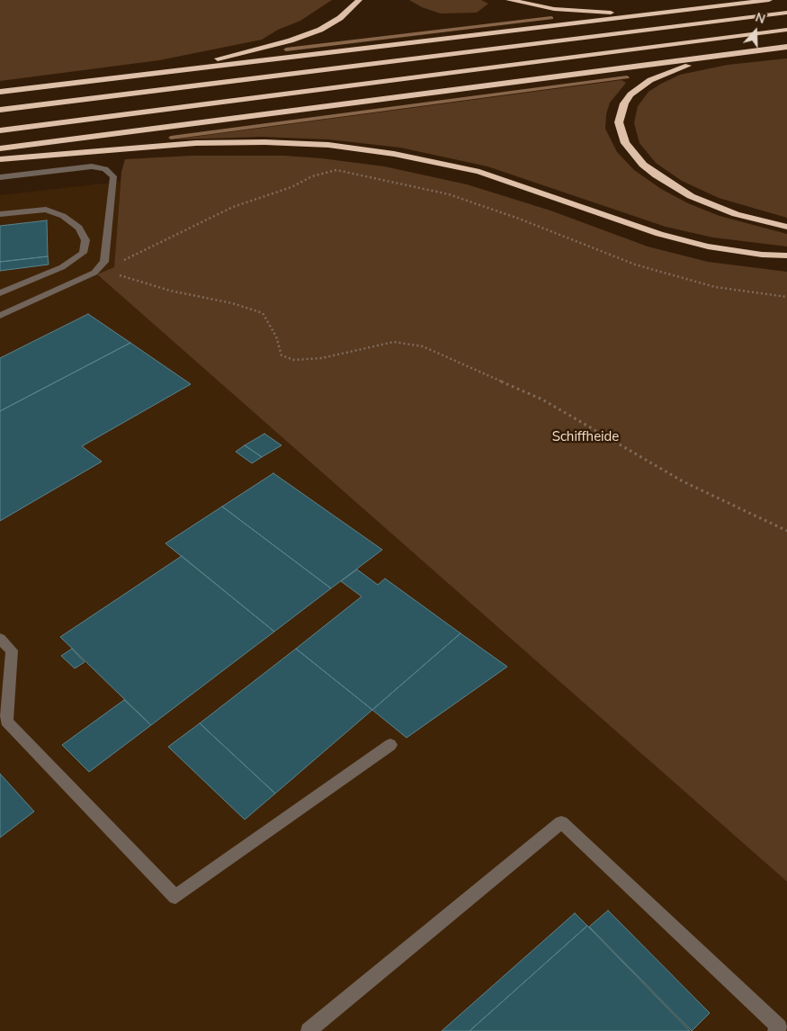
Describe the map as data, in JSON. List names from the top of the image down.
{
  "parks": ["Schiffheide"],
  "north": "top"
}
